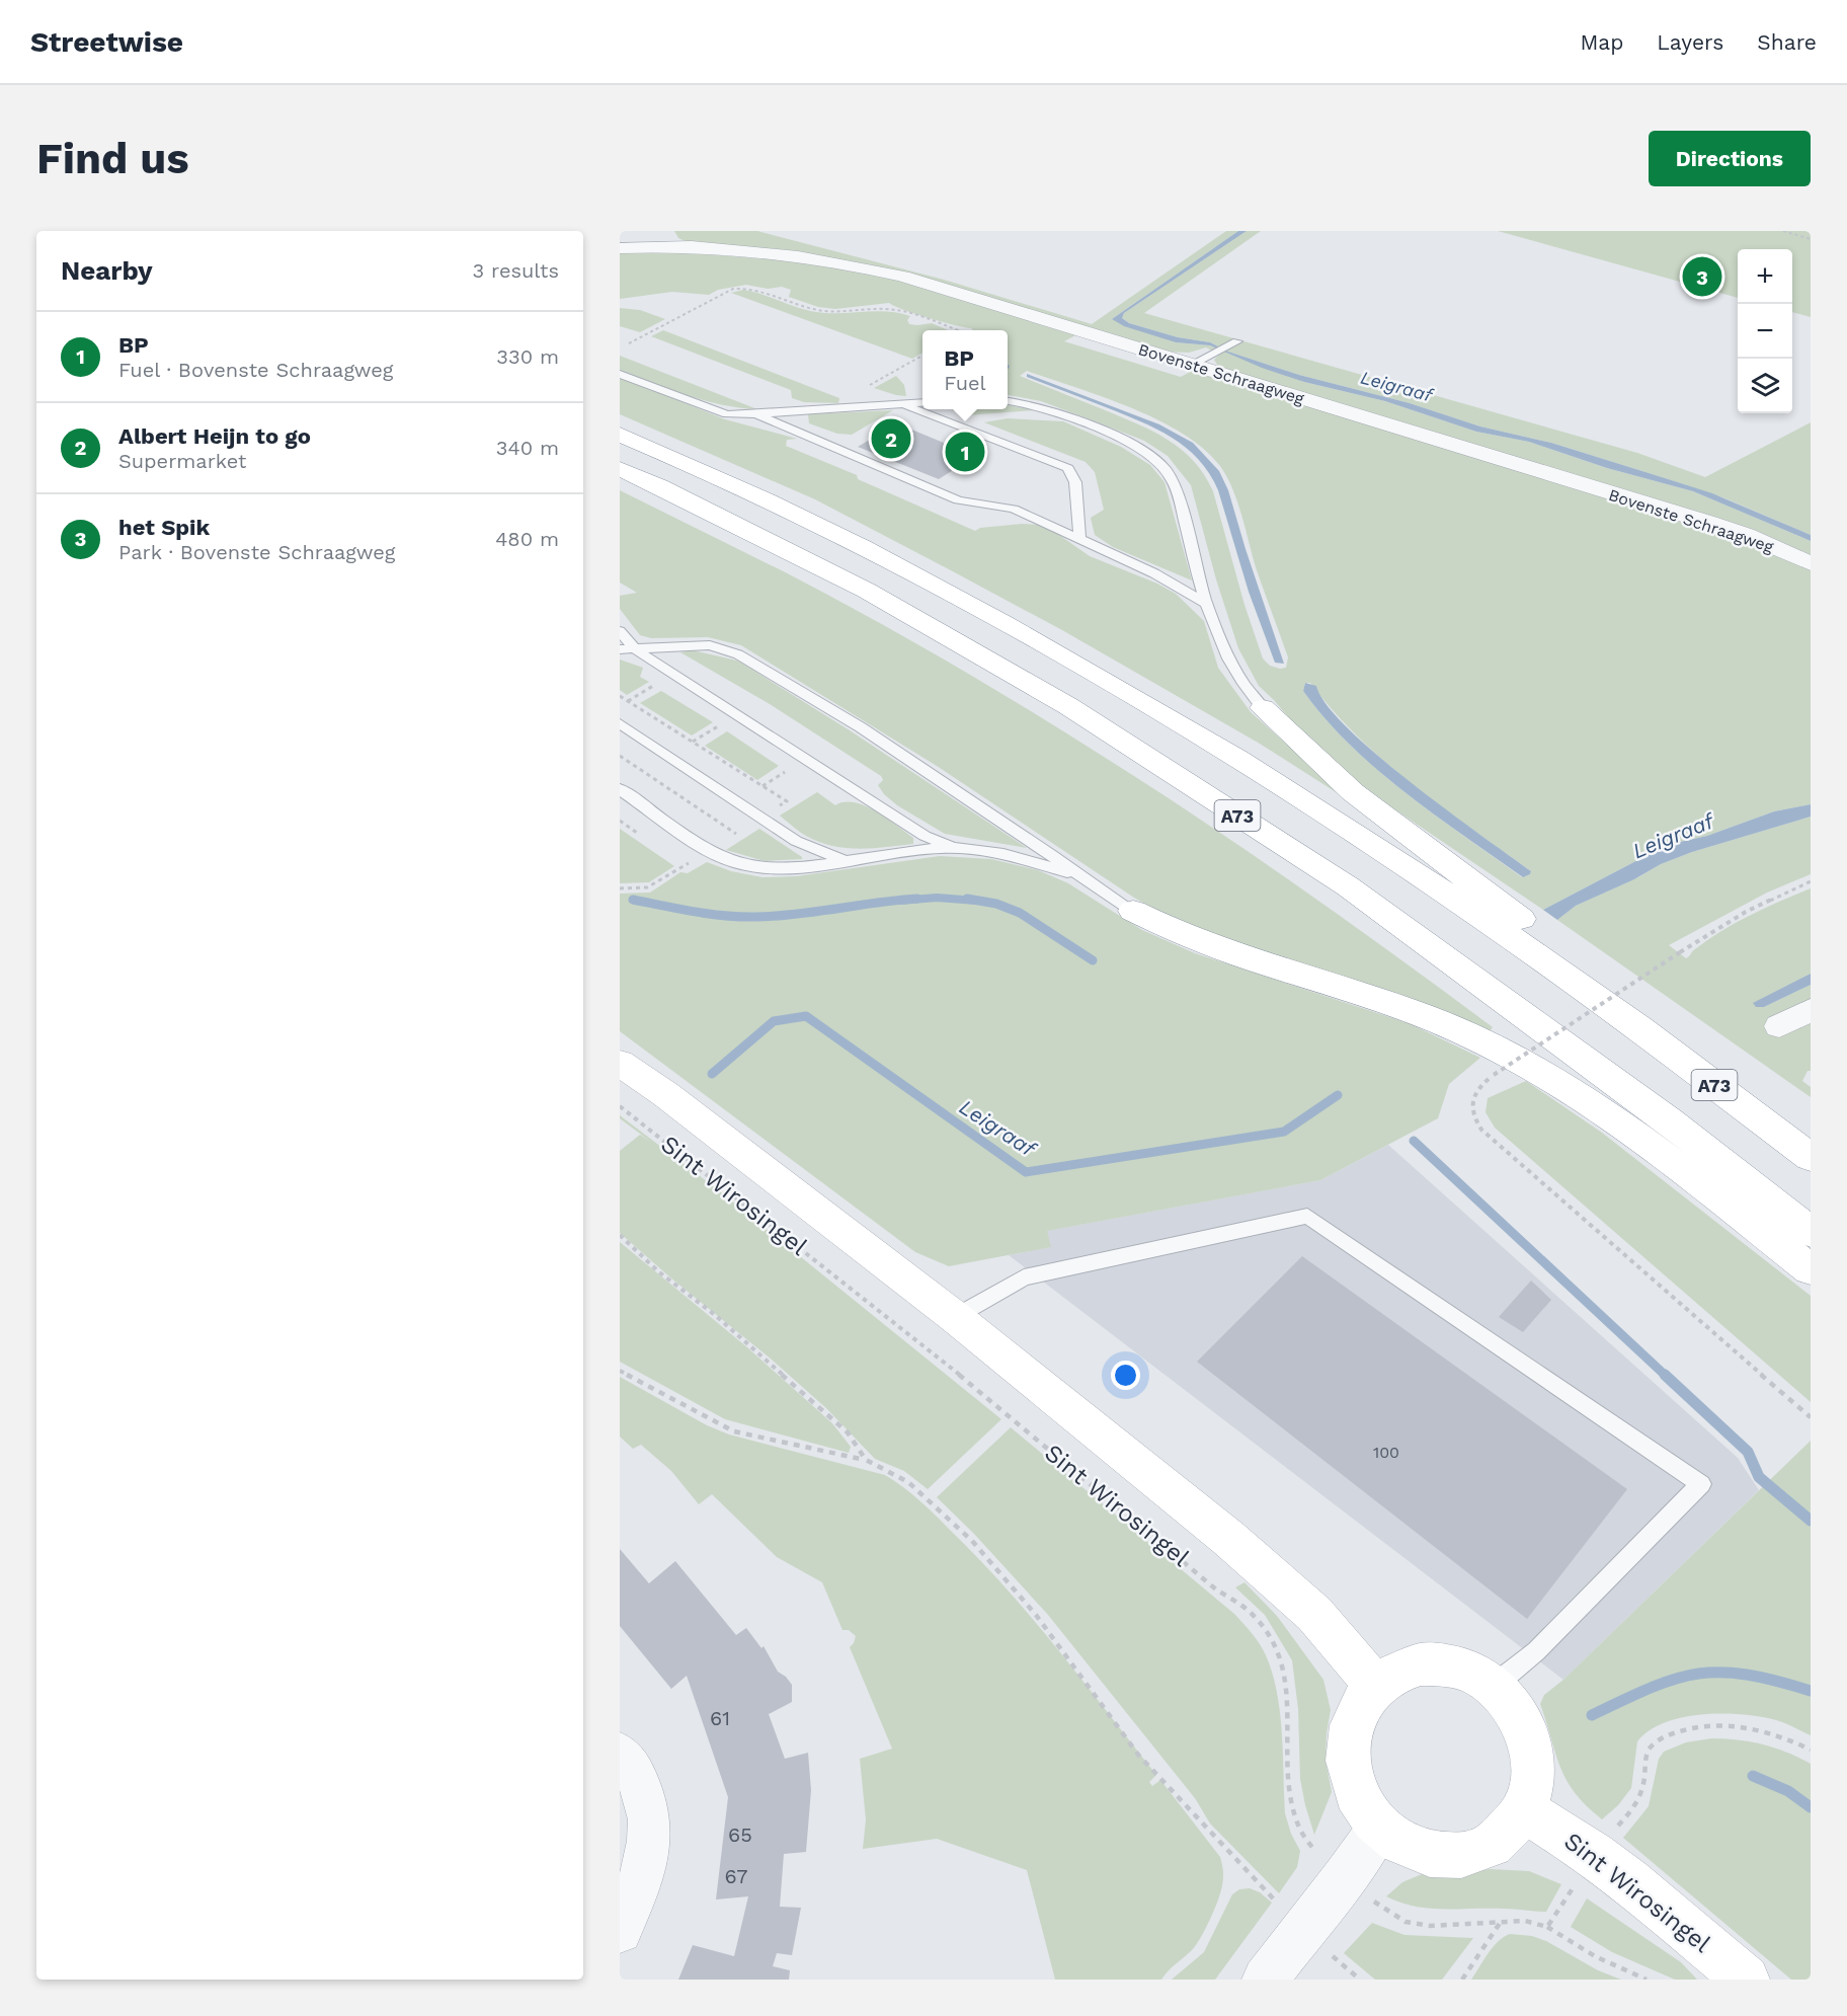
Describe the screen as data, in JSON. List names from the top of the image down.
{
  "streets": {
    "main road": ["A73", "Sint Wirosingel"],
    "street": ["Bovenste Schraagweg"]
  },
  "water": ["Leigraaf"],
  "house_numbers": [
    "100",
    "61",
    "65",
    "67"
  ],
  "page": {
    "header": "Streetwise",
    "nav": ["Map", "Layers", "Share"],
    "buttons": "Directions",
    "title": "Find us",
    "heading": ["Nearby", "3 results"],
    "map_buttons": ["+", "−"],
    "pins": ["3", "2", "1"],
    "list": [
      {
        "mark": "1",
        "name": "BP",
        "note": "Fuel · Bovenste Schraagweg",
        "value": "330 m"
      },
      {
        "mark": "2",
        "name": "Albert Heijn to go",
        "note": "Supermarket",
        "value": "340 m"
      },
      {
        "mark": "3",
        "name": "het Spik",
        "note": "Park · Bovenste Schraagweg",
        "value": "480 m"
      }
    ],
    "popup": ["BP", "Fuel"]
  }
}
